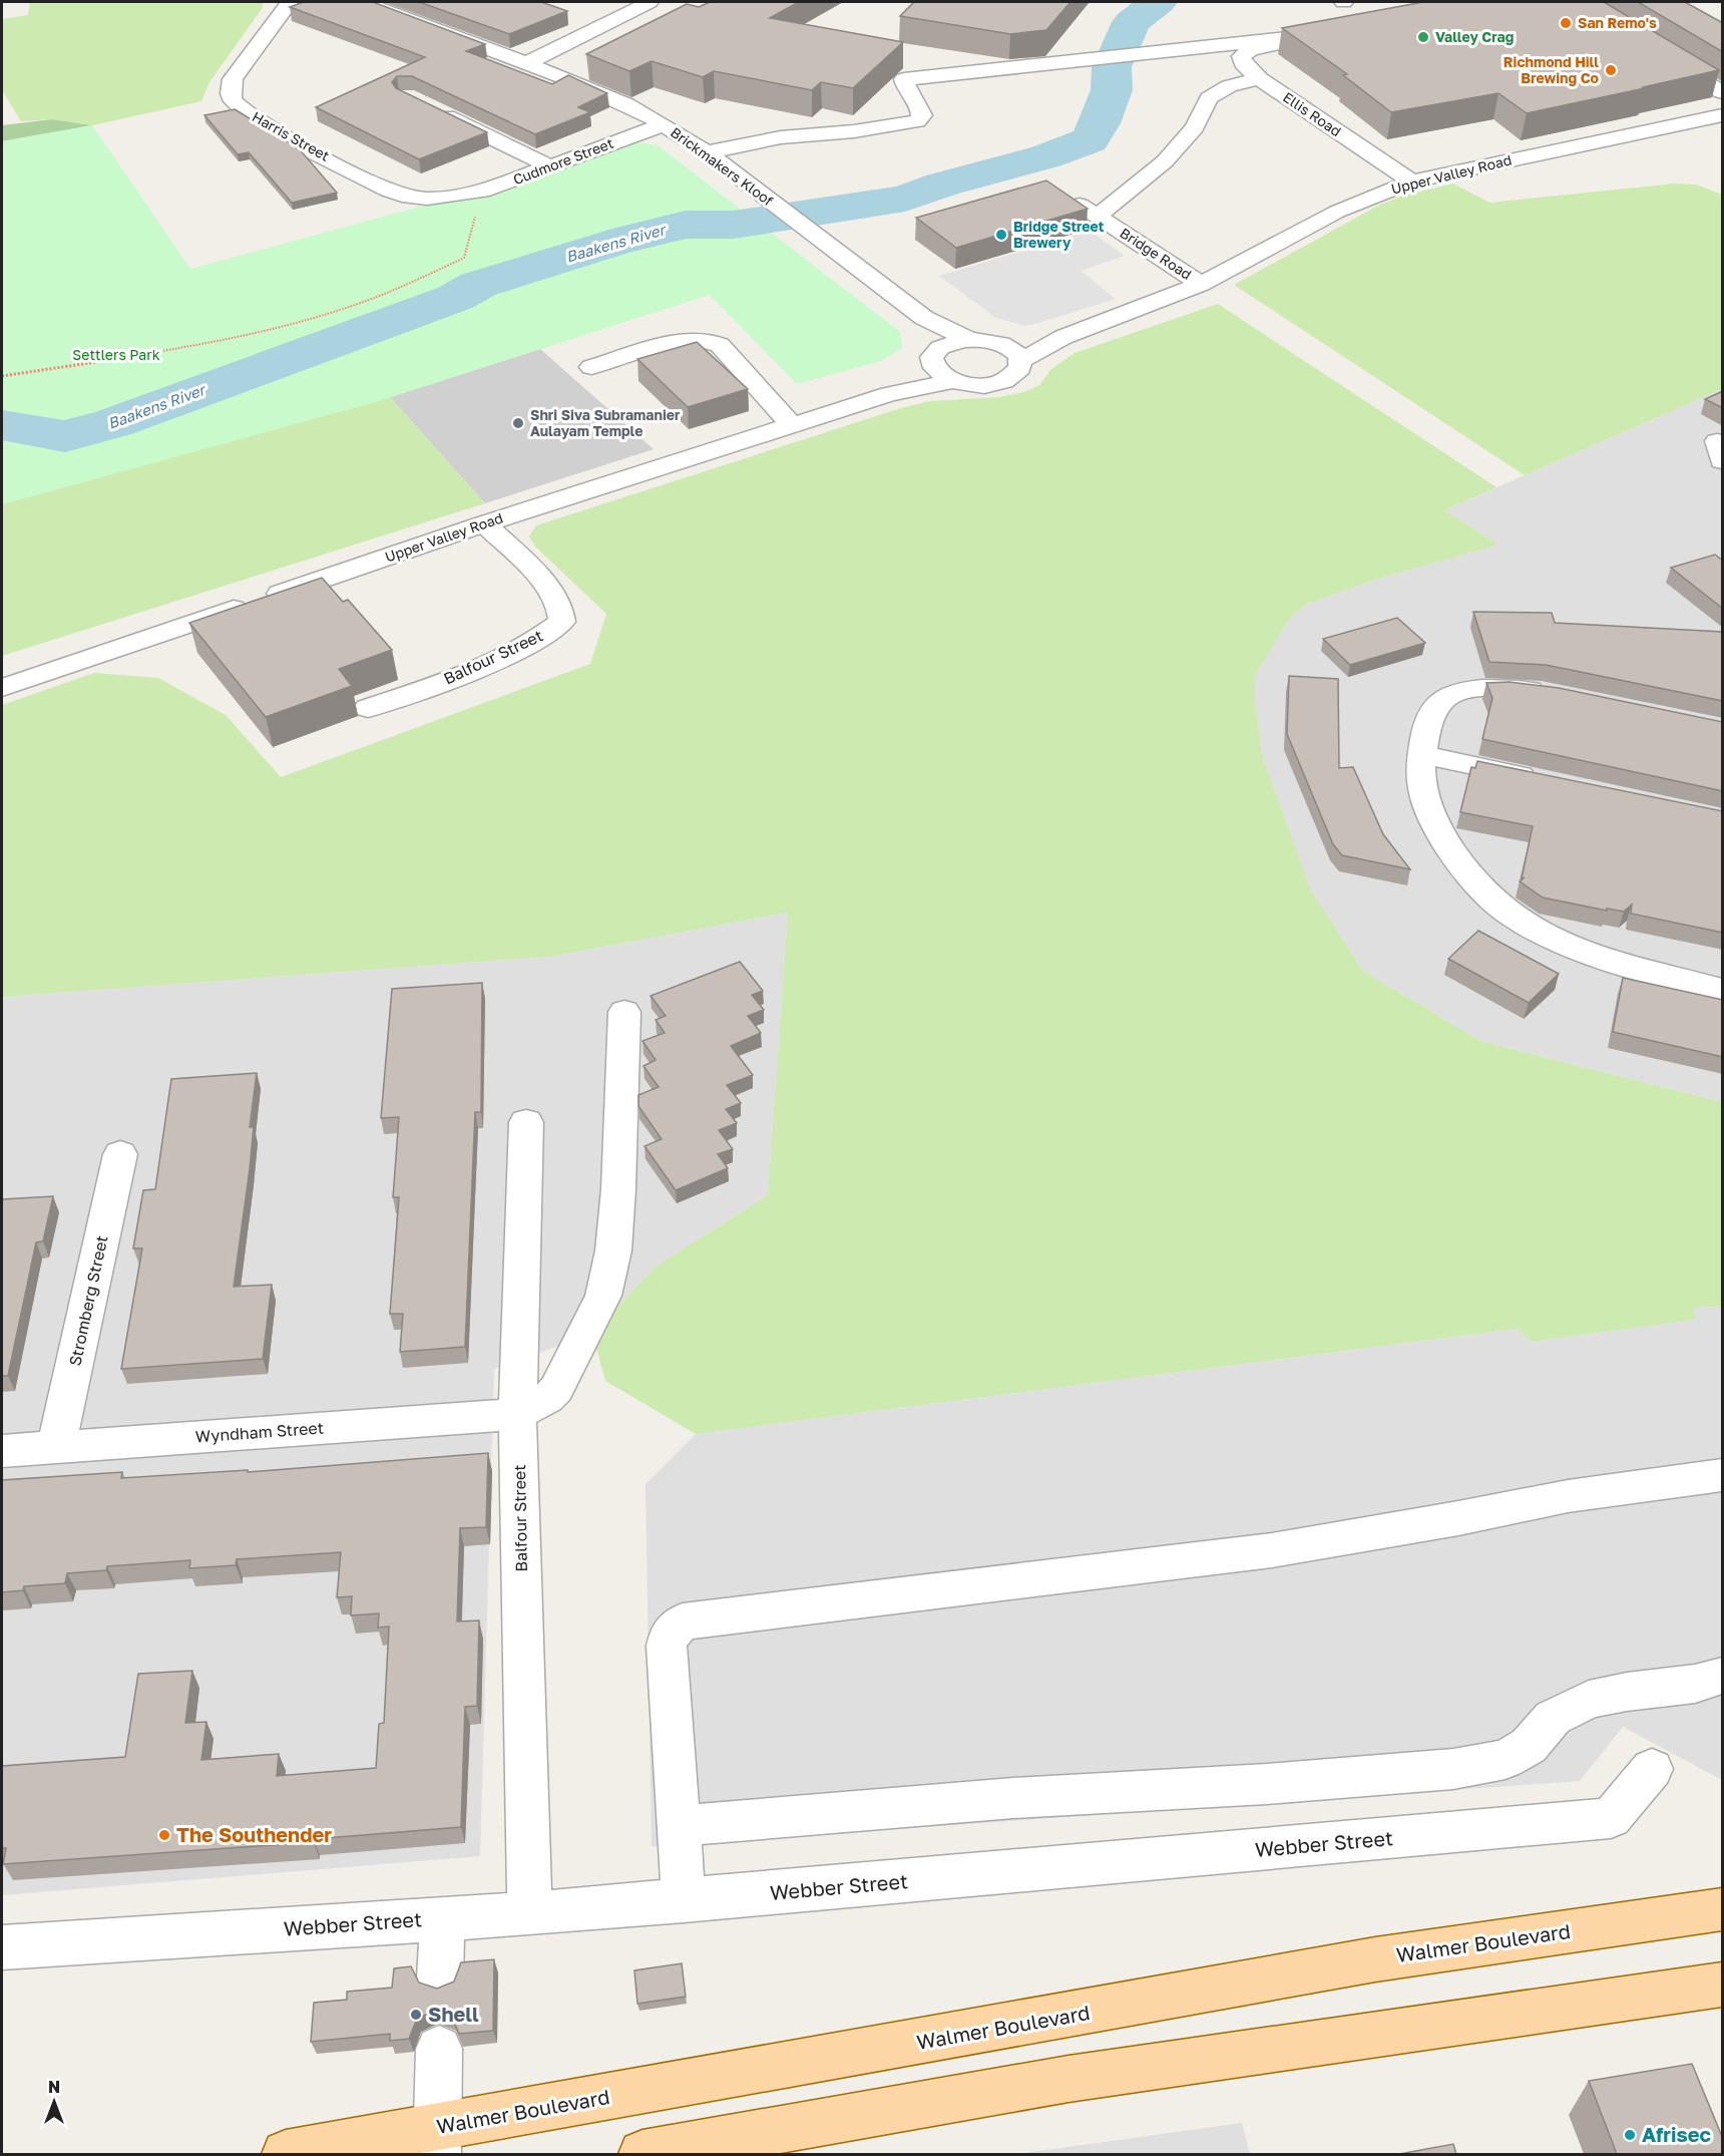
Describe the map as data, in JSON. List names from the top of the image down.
{
  "streets": {
    "main road": ["Walmer Boulevard"],
    "street": [
      "Ellis Road",
      "Harris Street",
      "Cudmore Street",
      "Brickmakers Kloof",
      "Upper Valley Road",
      "Bridge Road",
      "Balfour Street",
      "Stromberg Street",
      "Wyndham Street",
      "Webber Street"
    ]
  },
  "crossings": [
    ["Ellis Road", "Brickmakers Kloof"],
    ["Ellis Road", "Upper Valley Road"],
    ["Ellis Road", "Bridge Road"],
    ["Harris Street", "Cudmore Street"],
    ["Cudmore Street", "Brickmakers Kloof"],
    ["Brickmakers Kloof", "Upper Valley Road"],
    ["Upper Valley Road", "Bridge Road"],
    ["Upper Valley Road", "Balfour Street"],
    ["Balfour Street", "Wyndham Street"],
    ["Balfour Street", "Webber Street"],
    ["Stromberg Street", "Wyndham Street"]
  ],
  "water": ["Baakens River"],
  "parks": ["Settlers Park"],
  "places": [
    "San Remo's",
    "Valley Crag",
    "Richmond Hill Brewing Co",
    "Bridge Street Brewery",
    "Shri Siva Subramanier Aulayam Temple",
    "The Southender",
    "Shell",
    "Afrisec"
  ],
  "north": "top"
}
